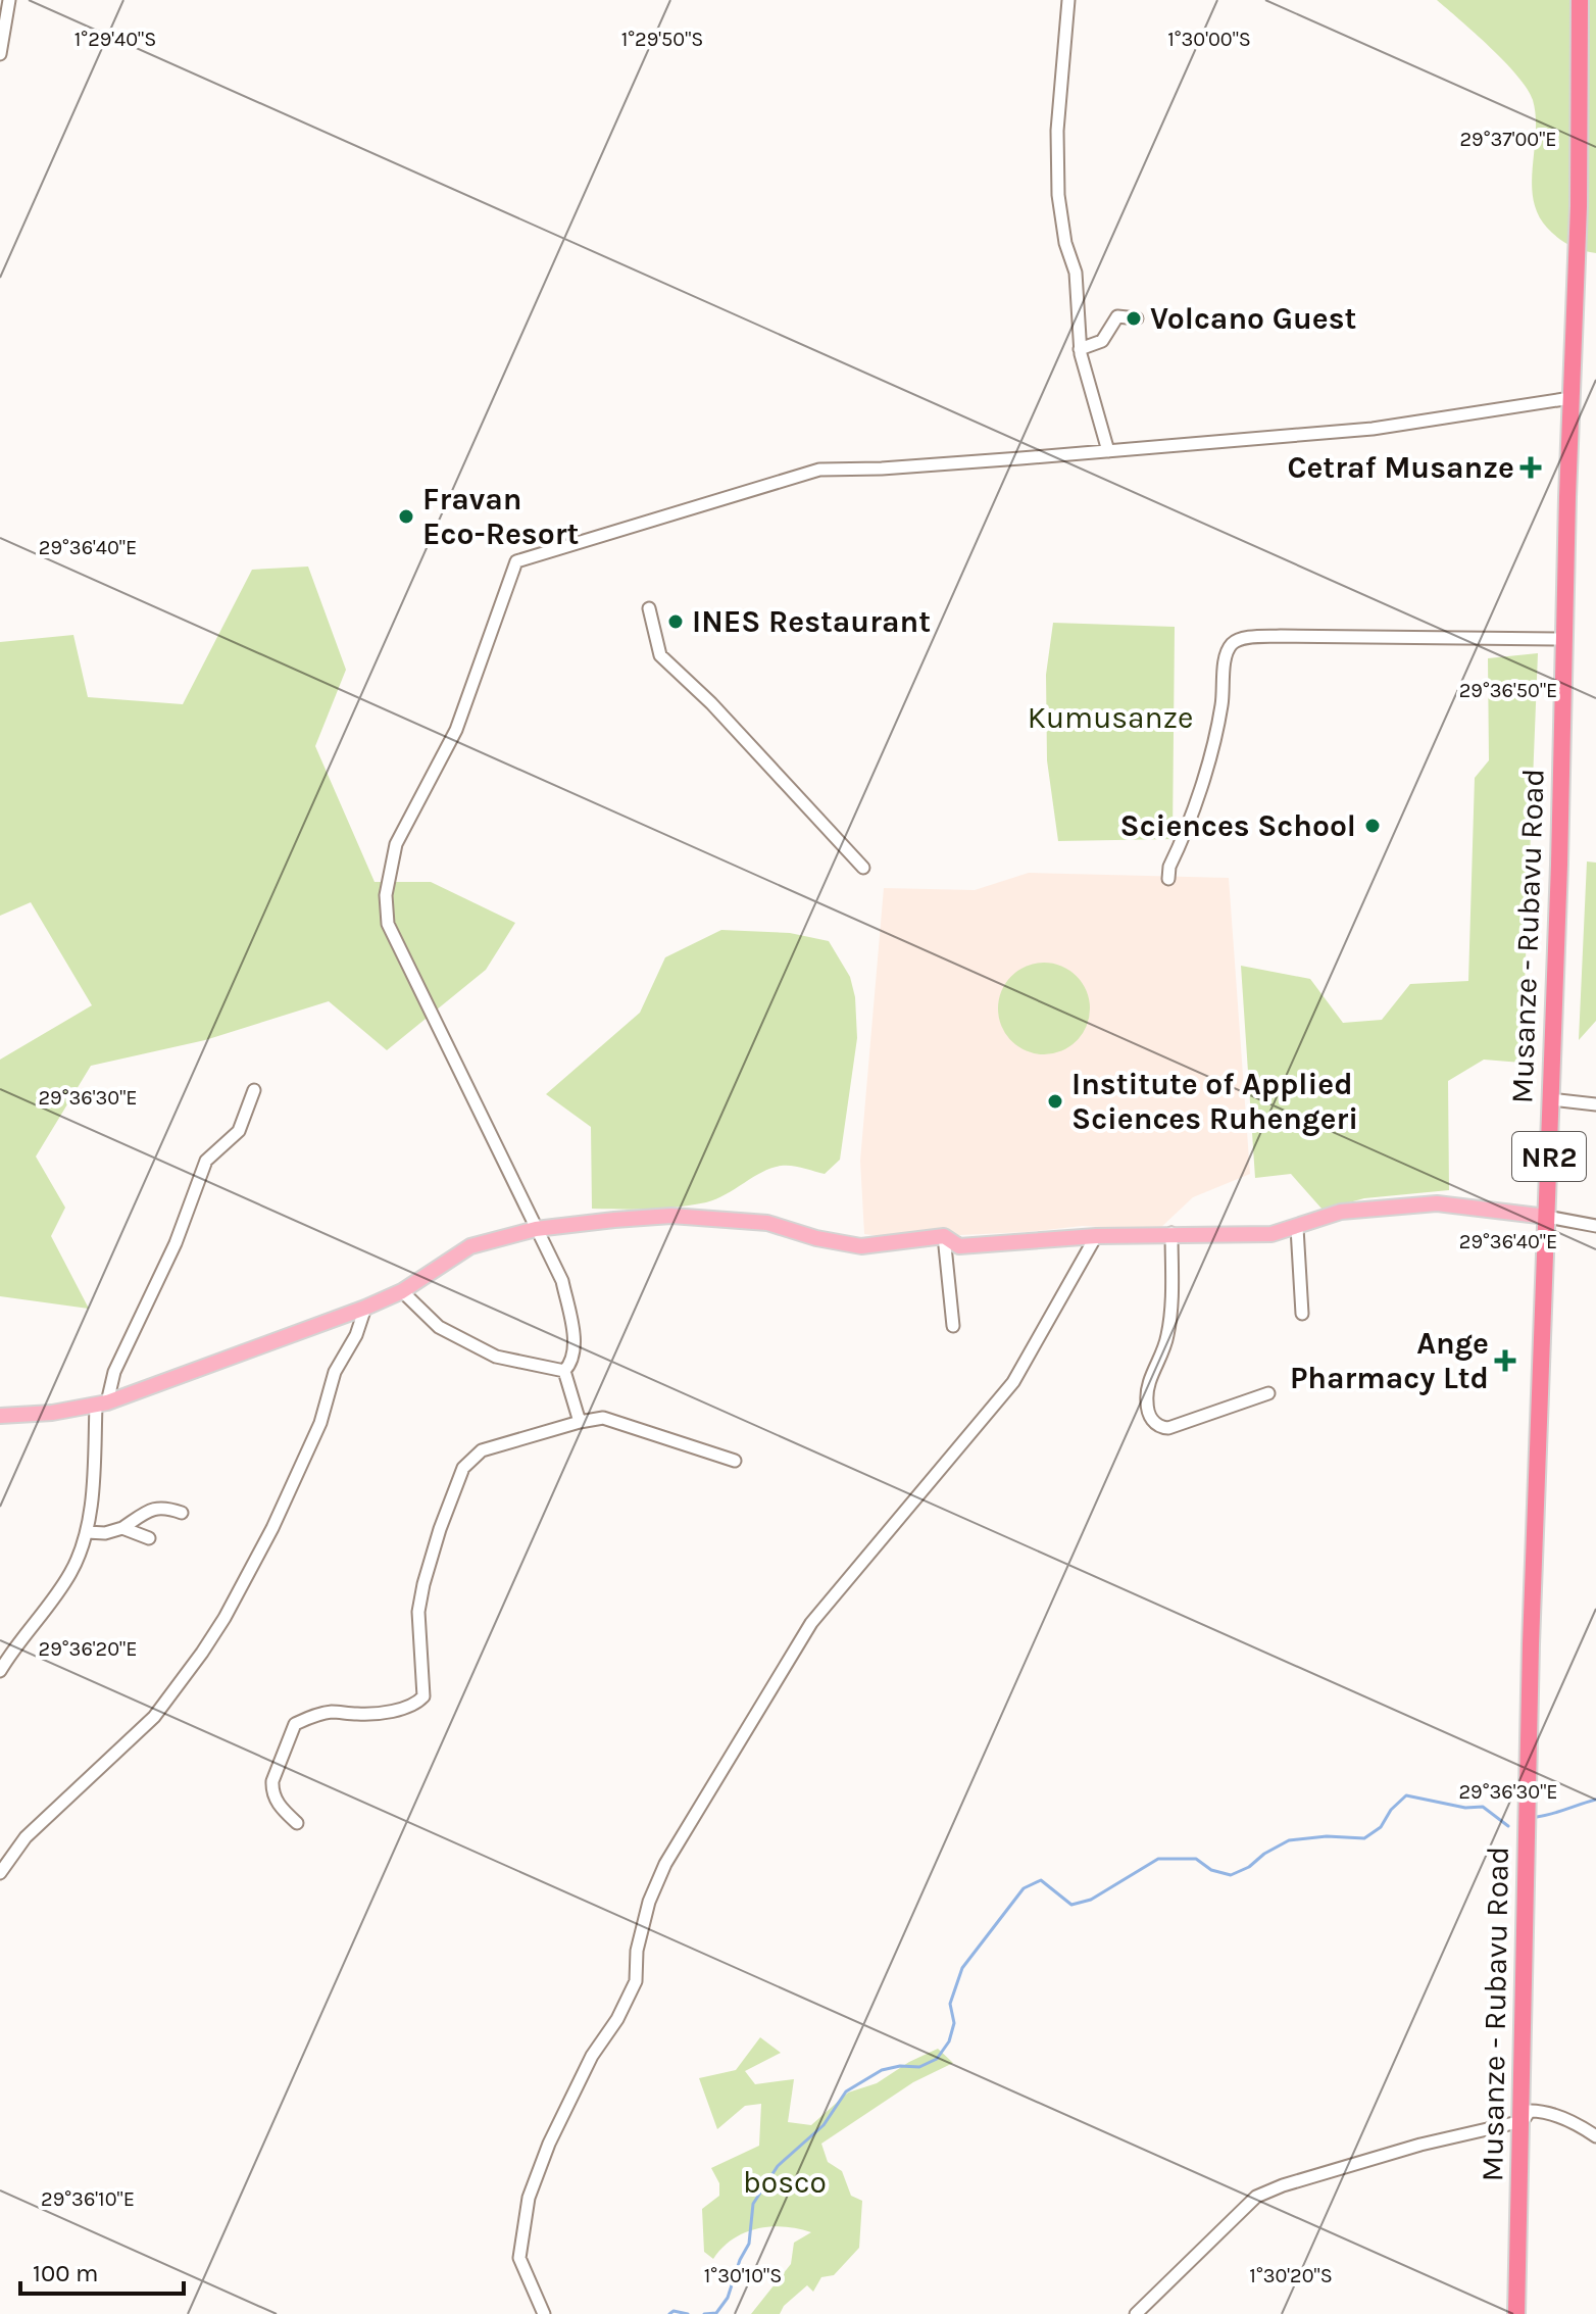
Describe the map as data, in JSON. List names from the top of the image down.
{
  "streets": {
    "highway": ["Musanze - Rubavu Road", "NR2"]
  },
  "parks": ["Kumusanze", "bosco"],
  "places": {
    "other": [
      "Volcano Guest",
      "Fravan Eco-Resort",
      "INES Restaurant",
      "Sciences School",
      "Institute of Applied Sciences Ruhengeri"
    ],
    "health": ["Cetraf Musanze", "Ange Pharmacy Ltd"]
  },
  "scale_bar": "100 m",
  "coordinates": [
    "1°29'40\"S",
    "1°29'50\"S",
    "1°30'00\"S",
    "29°37'00\"E",
    "29°36'40\"E",
    "29°36'50\"E",
    "29°36'30\"E",
    "29°36'20\"E",
    "29°36'10\"E",
    "1°30'10\"S",
    "1°30'20\"S"
  ]
}
